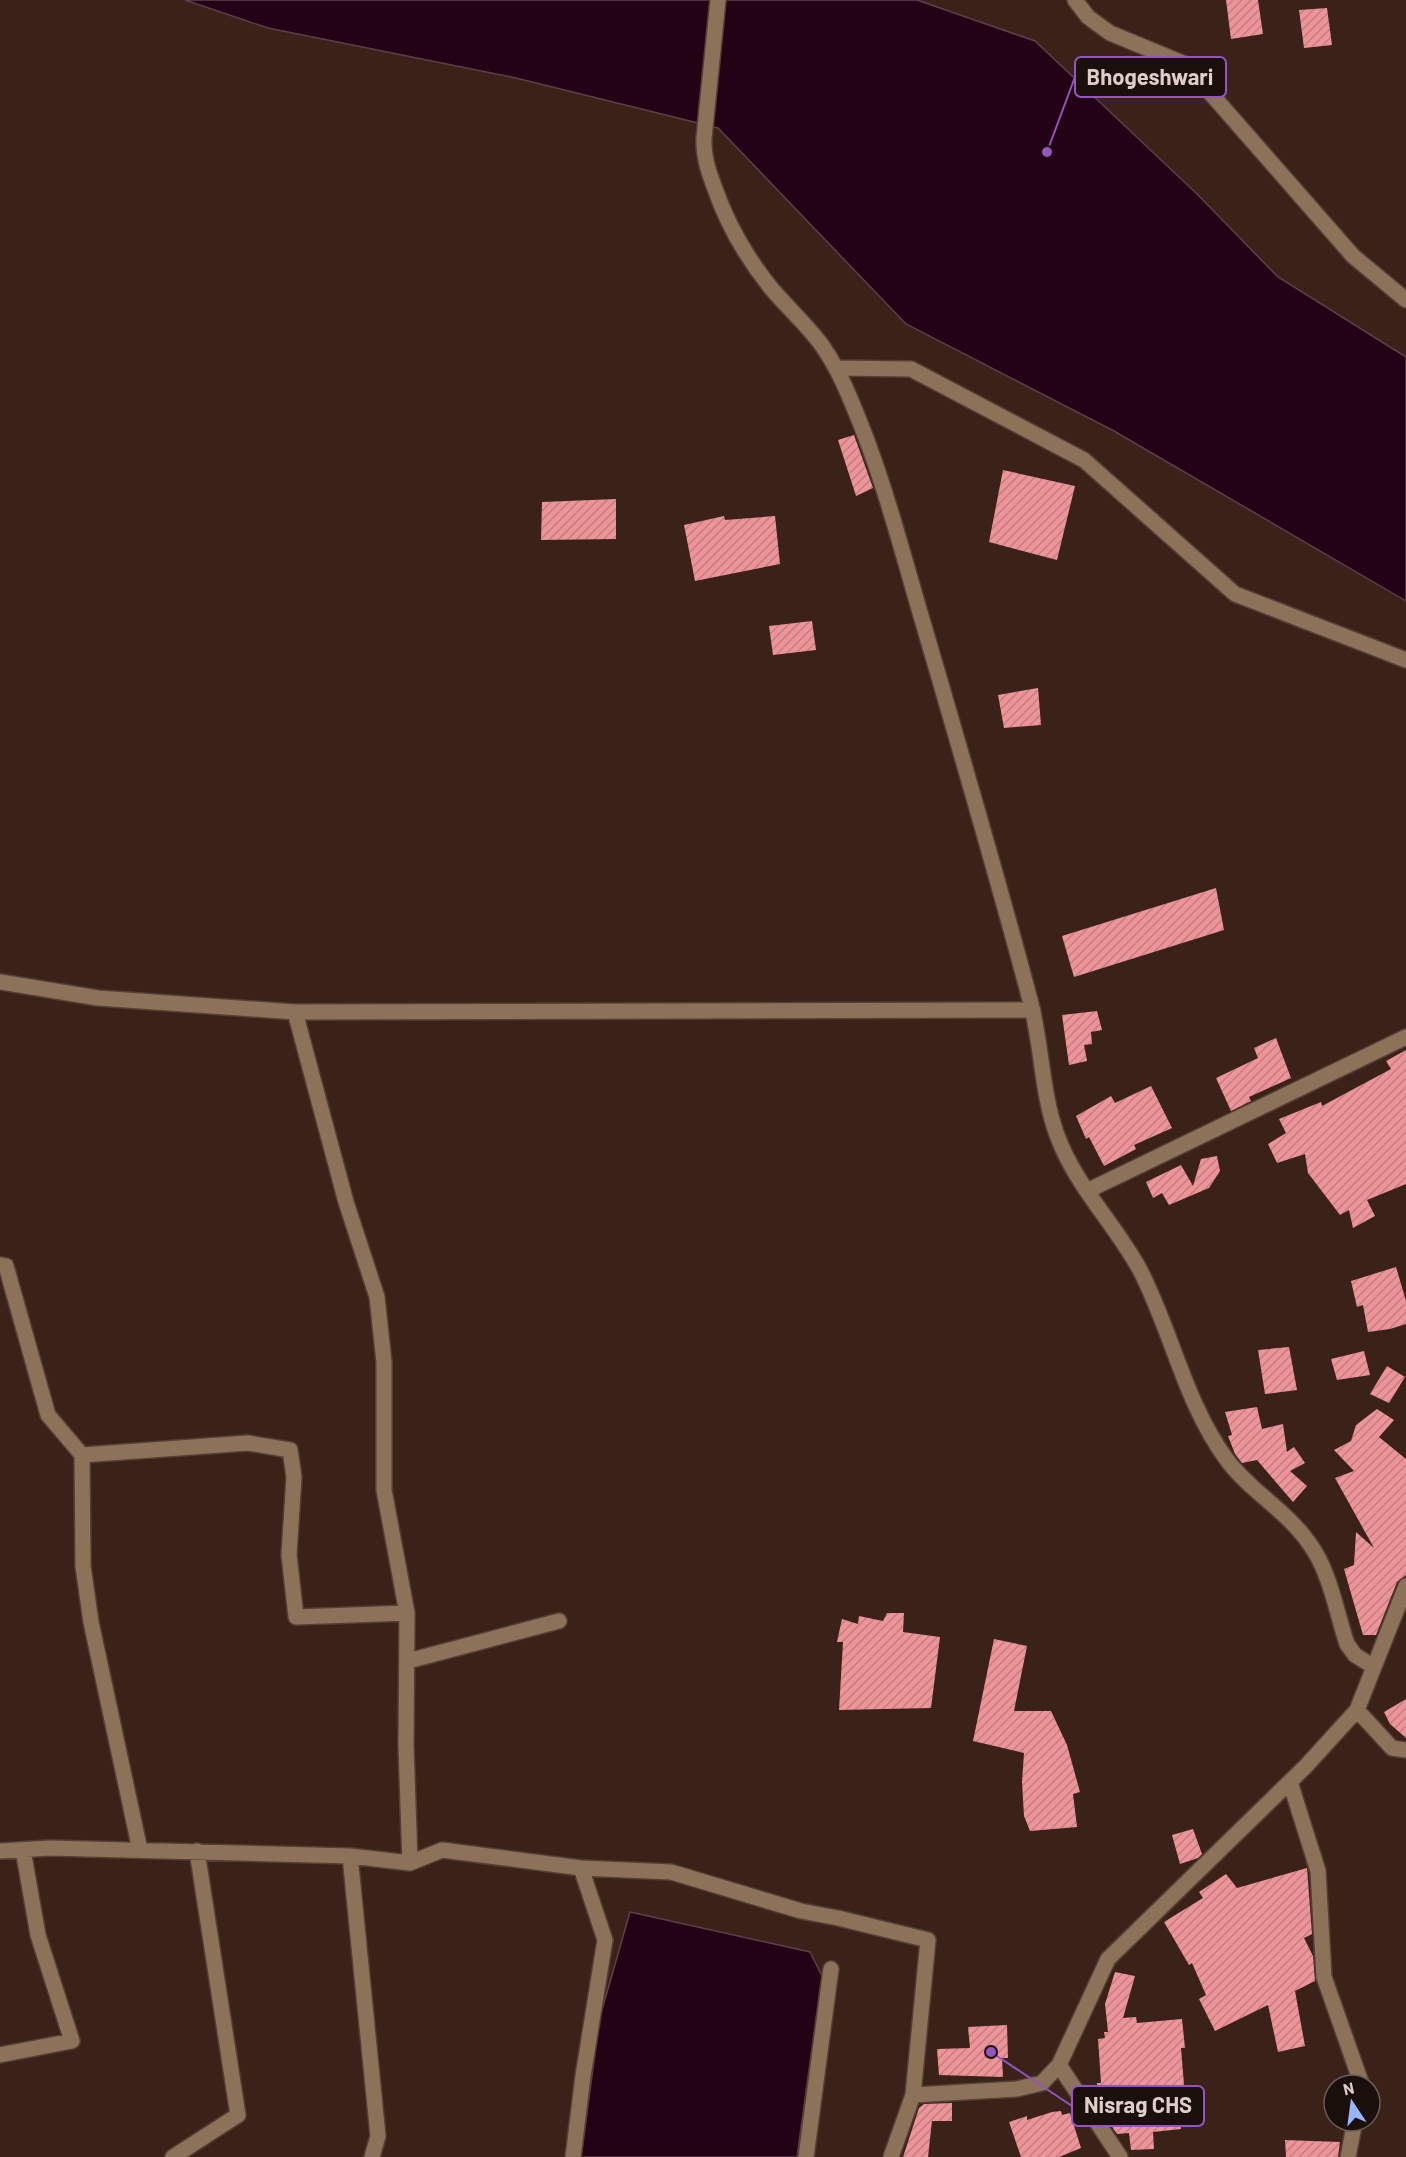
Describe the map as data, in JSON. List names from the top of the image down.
{
  "places": ["Bhogeshwari", "Nisrag CHS"],
  "north": "top"
}
